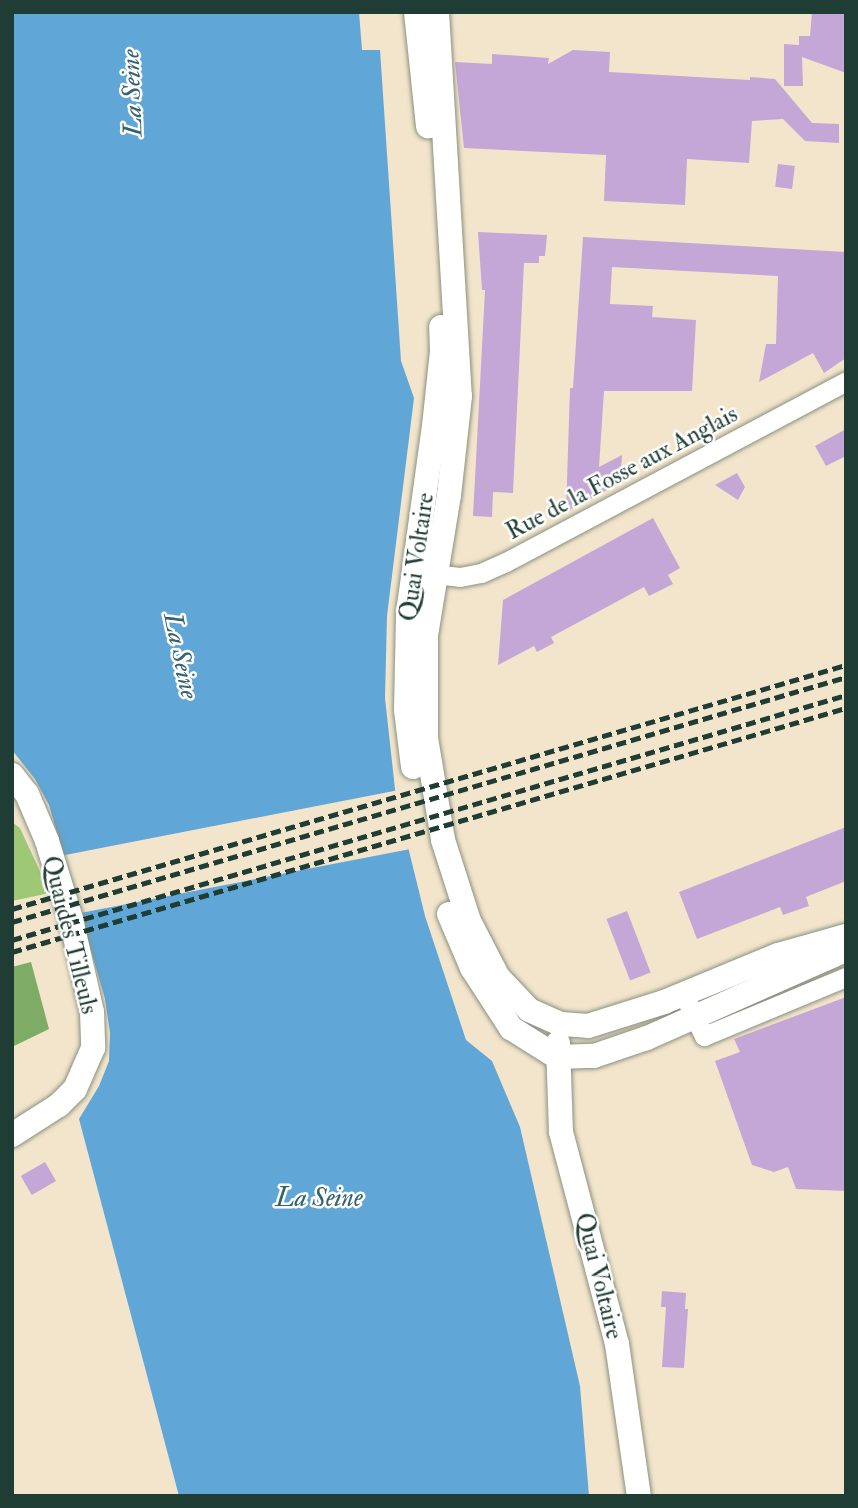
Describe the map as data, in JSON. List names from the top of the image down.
{
  "streets": {
    "street": ["Rue de la Fosse aux Anglais", "Quai Voltaire", "Quai des Tilleuls"]
  },
  "crossings": [
    ["Rue de la Fosse aux Anglais", "Quai Voltaire"]
  ],
  "water": ["La Seine"]
}
